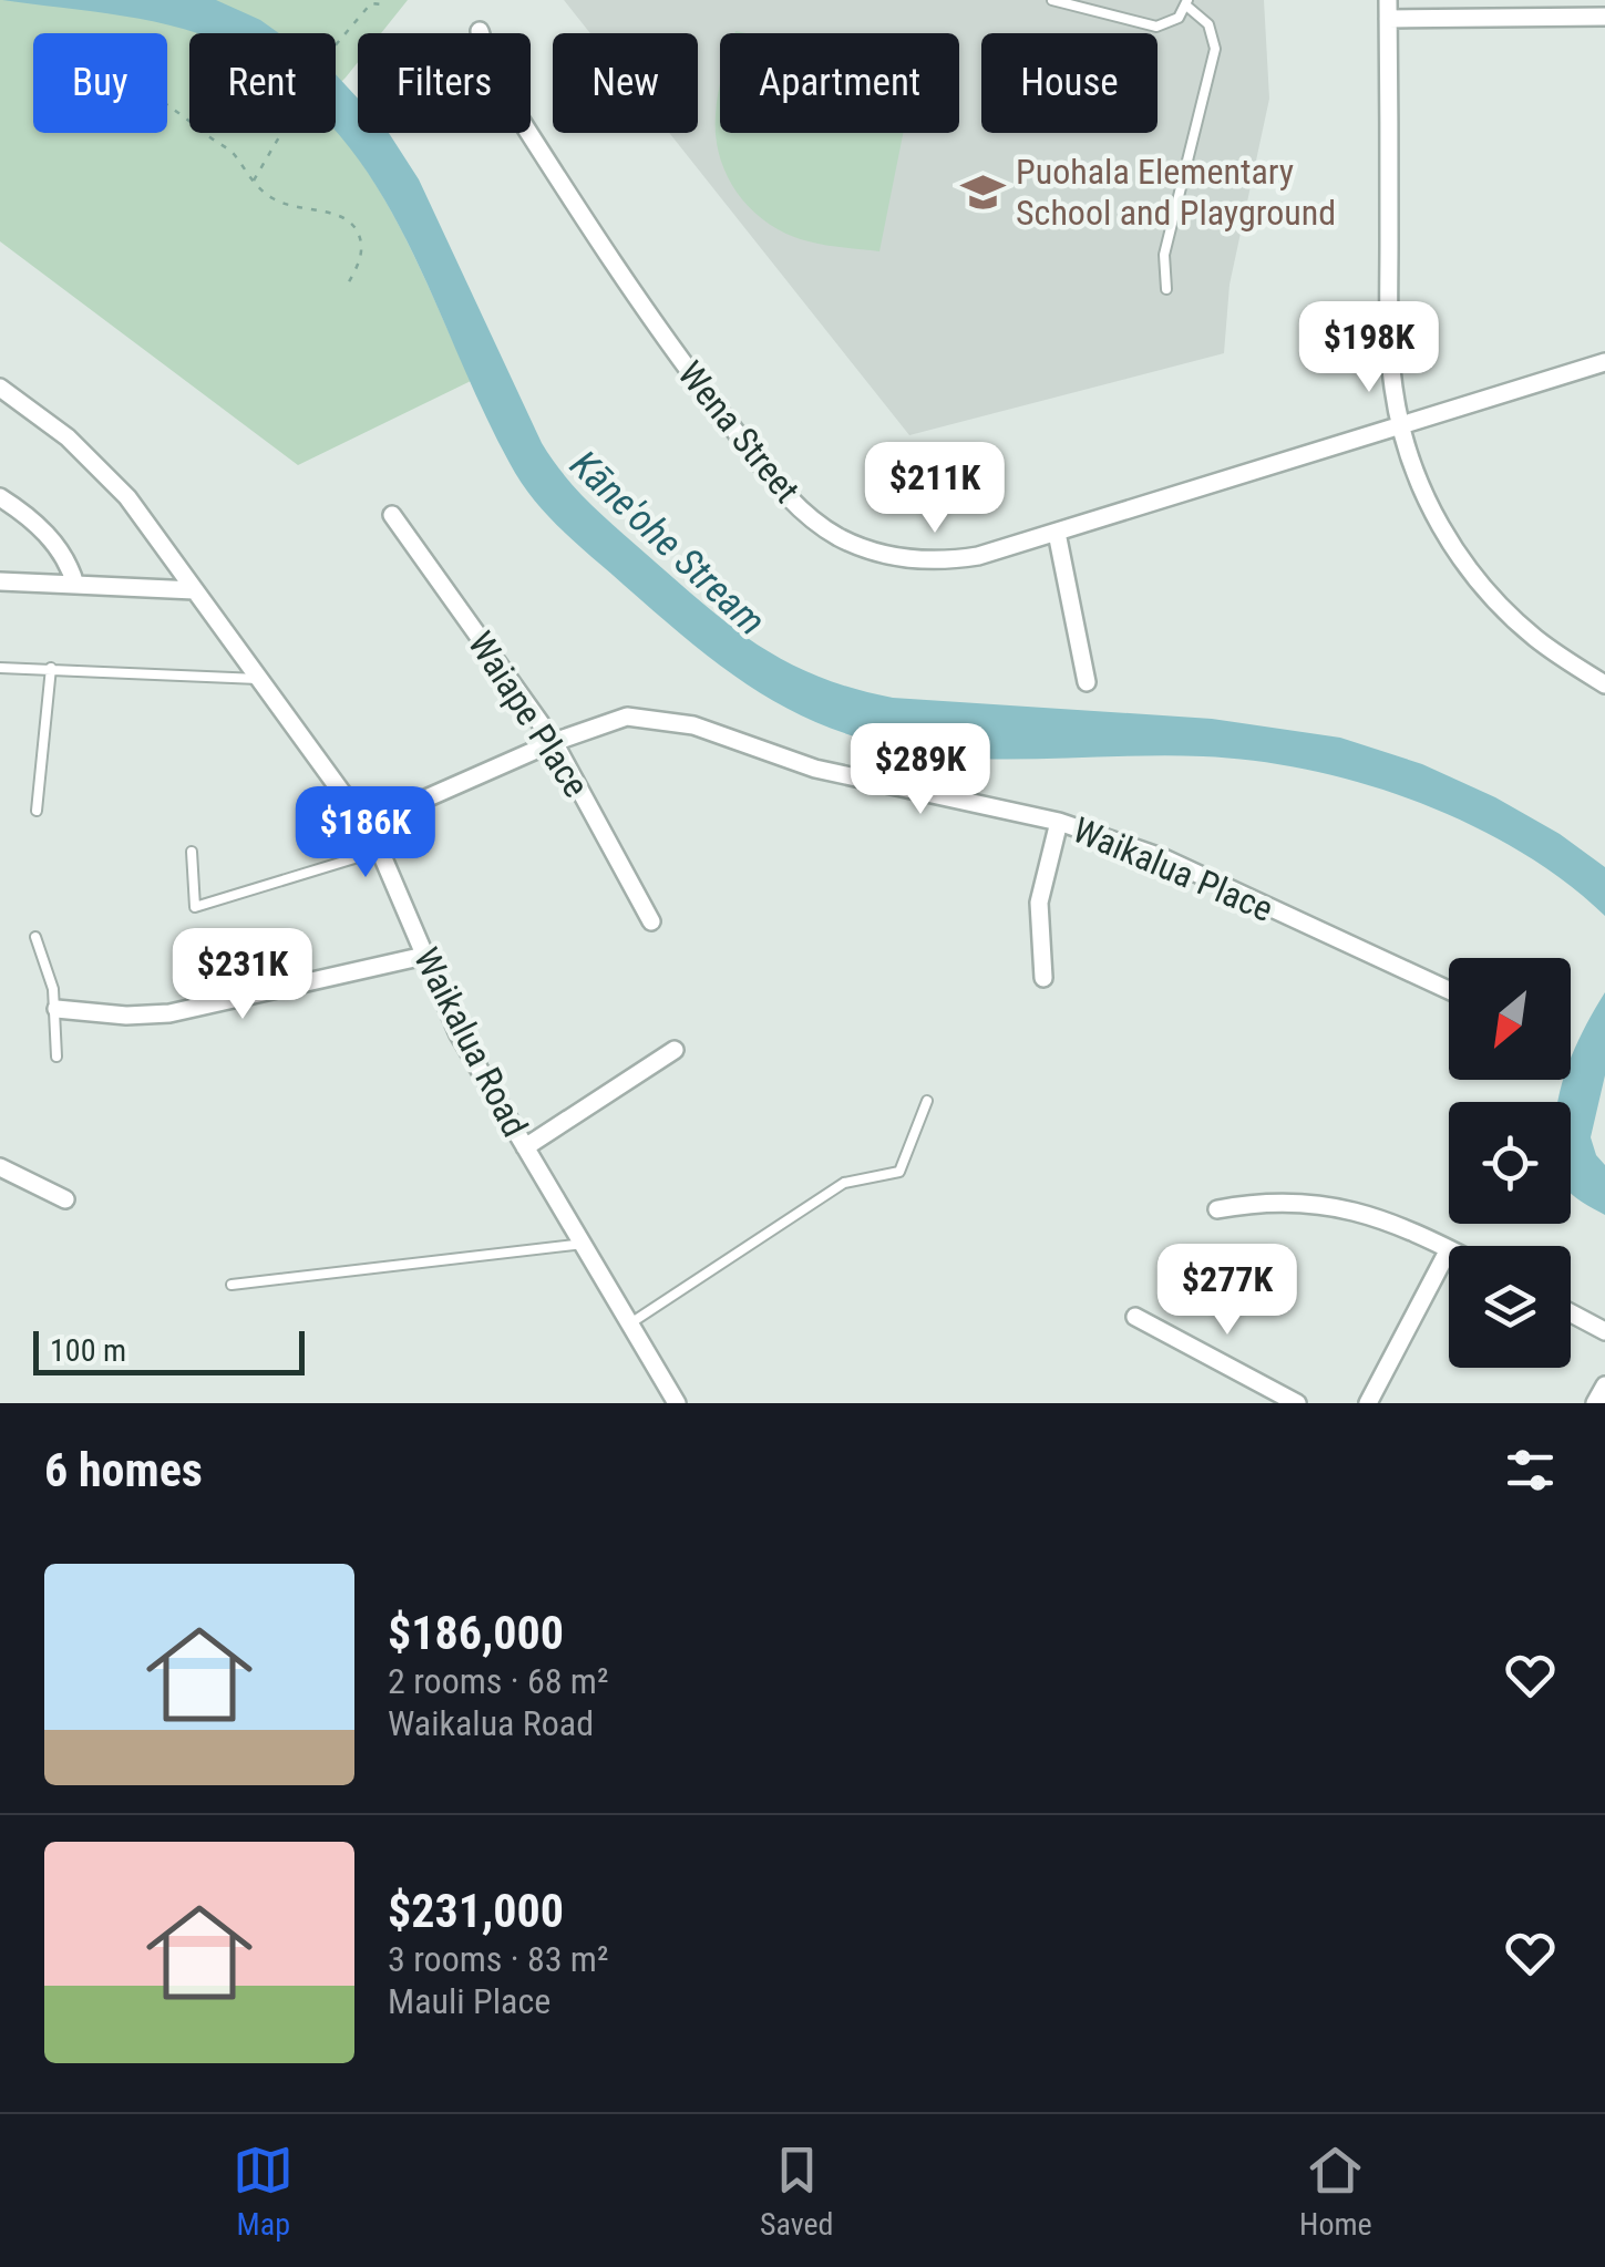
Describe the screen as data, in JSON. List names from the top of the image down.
{
  "streets": {
    "street": [
      "Wena Street",
      "Waiape Place",
      "Waikalua Place",
      "Waikalua Road"
    ]
  },
  "crossings": [
    ["Waiape Place", "Waikalua Place"],
    ["Waikalua Place", "Waikalua Road"]
  ],
  "water": ["Kāne'ohe Stream"],
  "places": {
    "school or university": ["Puohala Elementary School and Playground"]
  },
  "scale_bar": "100 m",
  "north": "bottom left",
  "page": {
    "chip": [
      "Buy",
      "Rent",
      "Filters",
      "New",
      "Apartment",
      "House"
    ],
    "price": [
      "$198K",
      "$211K",
      "$289K",
      "$186K",
      "$231K",
      "$277K"
    ],
    "scale": "100 m",
    "heading": "6 homes",
    "list": [
      {
        "name": "$186,000",
        "note": "2 rooms · 68 m² · Waikalua Road"
      },
      {
        "name": "$231,000",
        "note": "3 rooms · 83 m² · Mauli Place"
      }
    ],
    "tabs": ["Map", "Saved", "Home"]
  }
}
